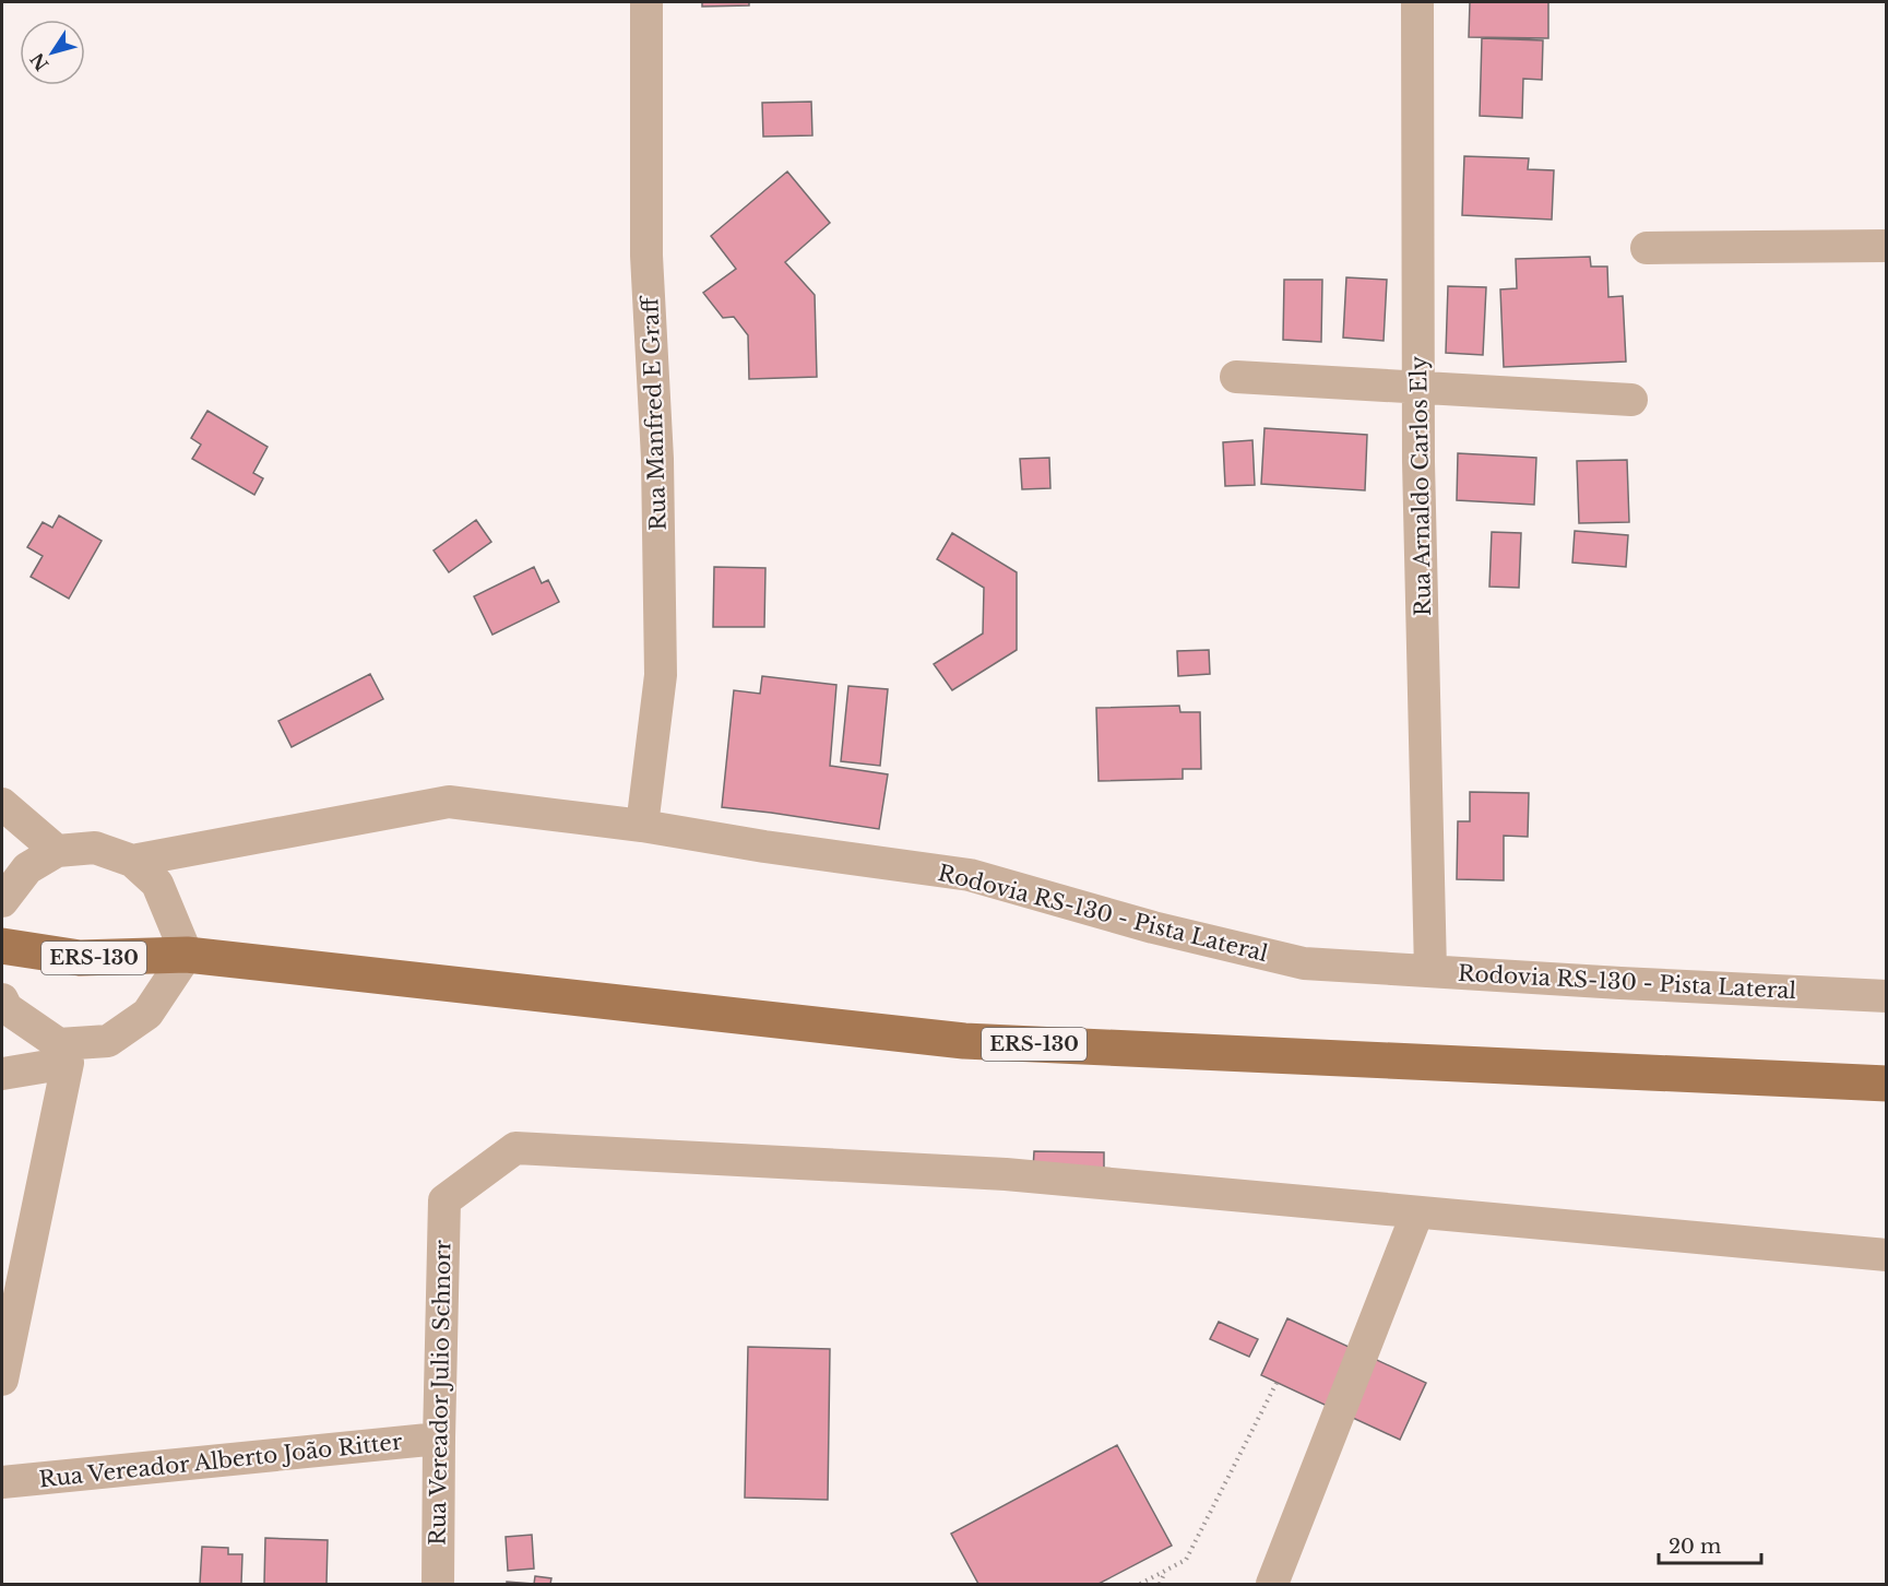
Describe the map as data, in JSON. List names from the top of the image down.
{
  "streets": {
    "main road": ["ERS-130"],
    "street": [
      "Rua Manfred E Graff",
      "Rua Arnaldo Carlos Ely",
      "Rodovia RS-130 - Pista Lateral",
      "Rua Vereador Julio Schnorr",
      "Rua Vereador Alberto João Ritter"
    ]
  },
  "crossings": [
    ["Rua Manfred E Graff", "Rodovia RS-130 - Pista Lateral"],
    ["Rua Arnaldo Carlos Ely", "Rodovia RS-130 - Pista Lateral"],
    ["Rua Vereador Julio Schnorr", "Rua Vereador Alberto João Ritter"]
  ],
  "scale_bar": "20 m",
  "north": "bottom left"
}
